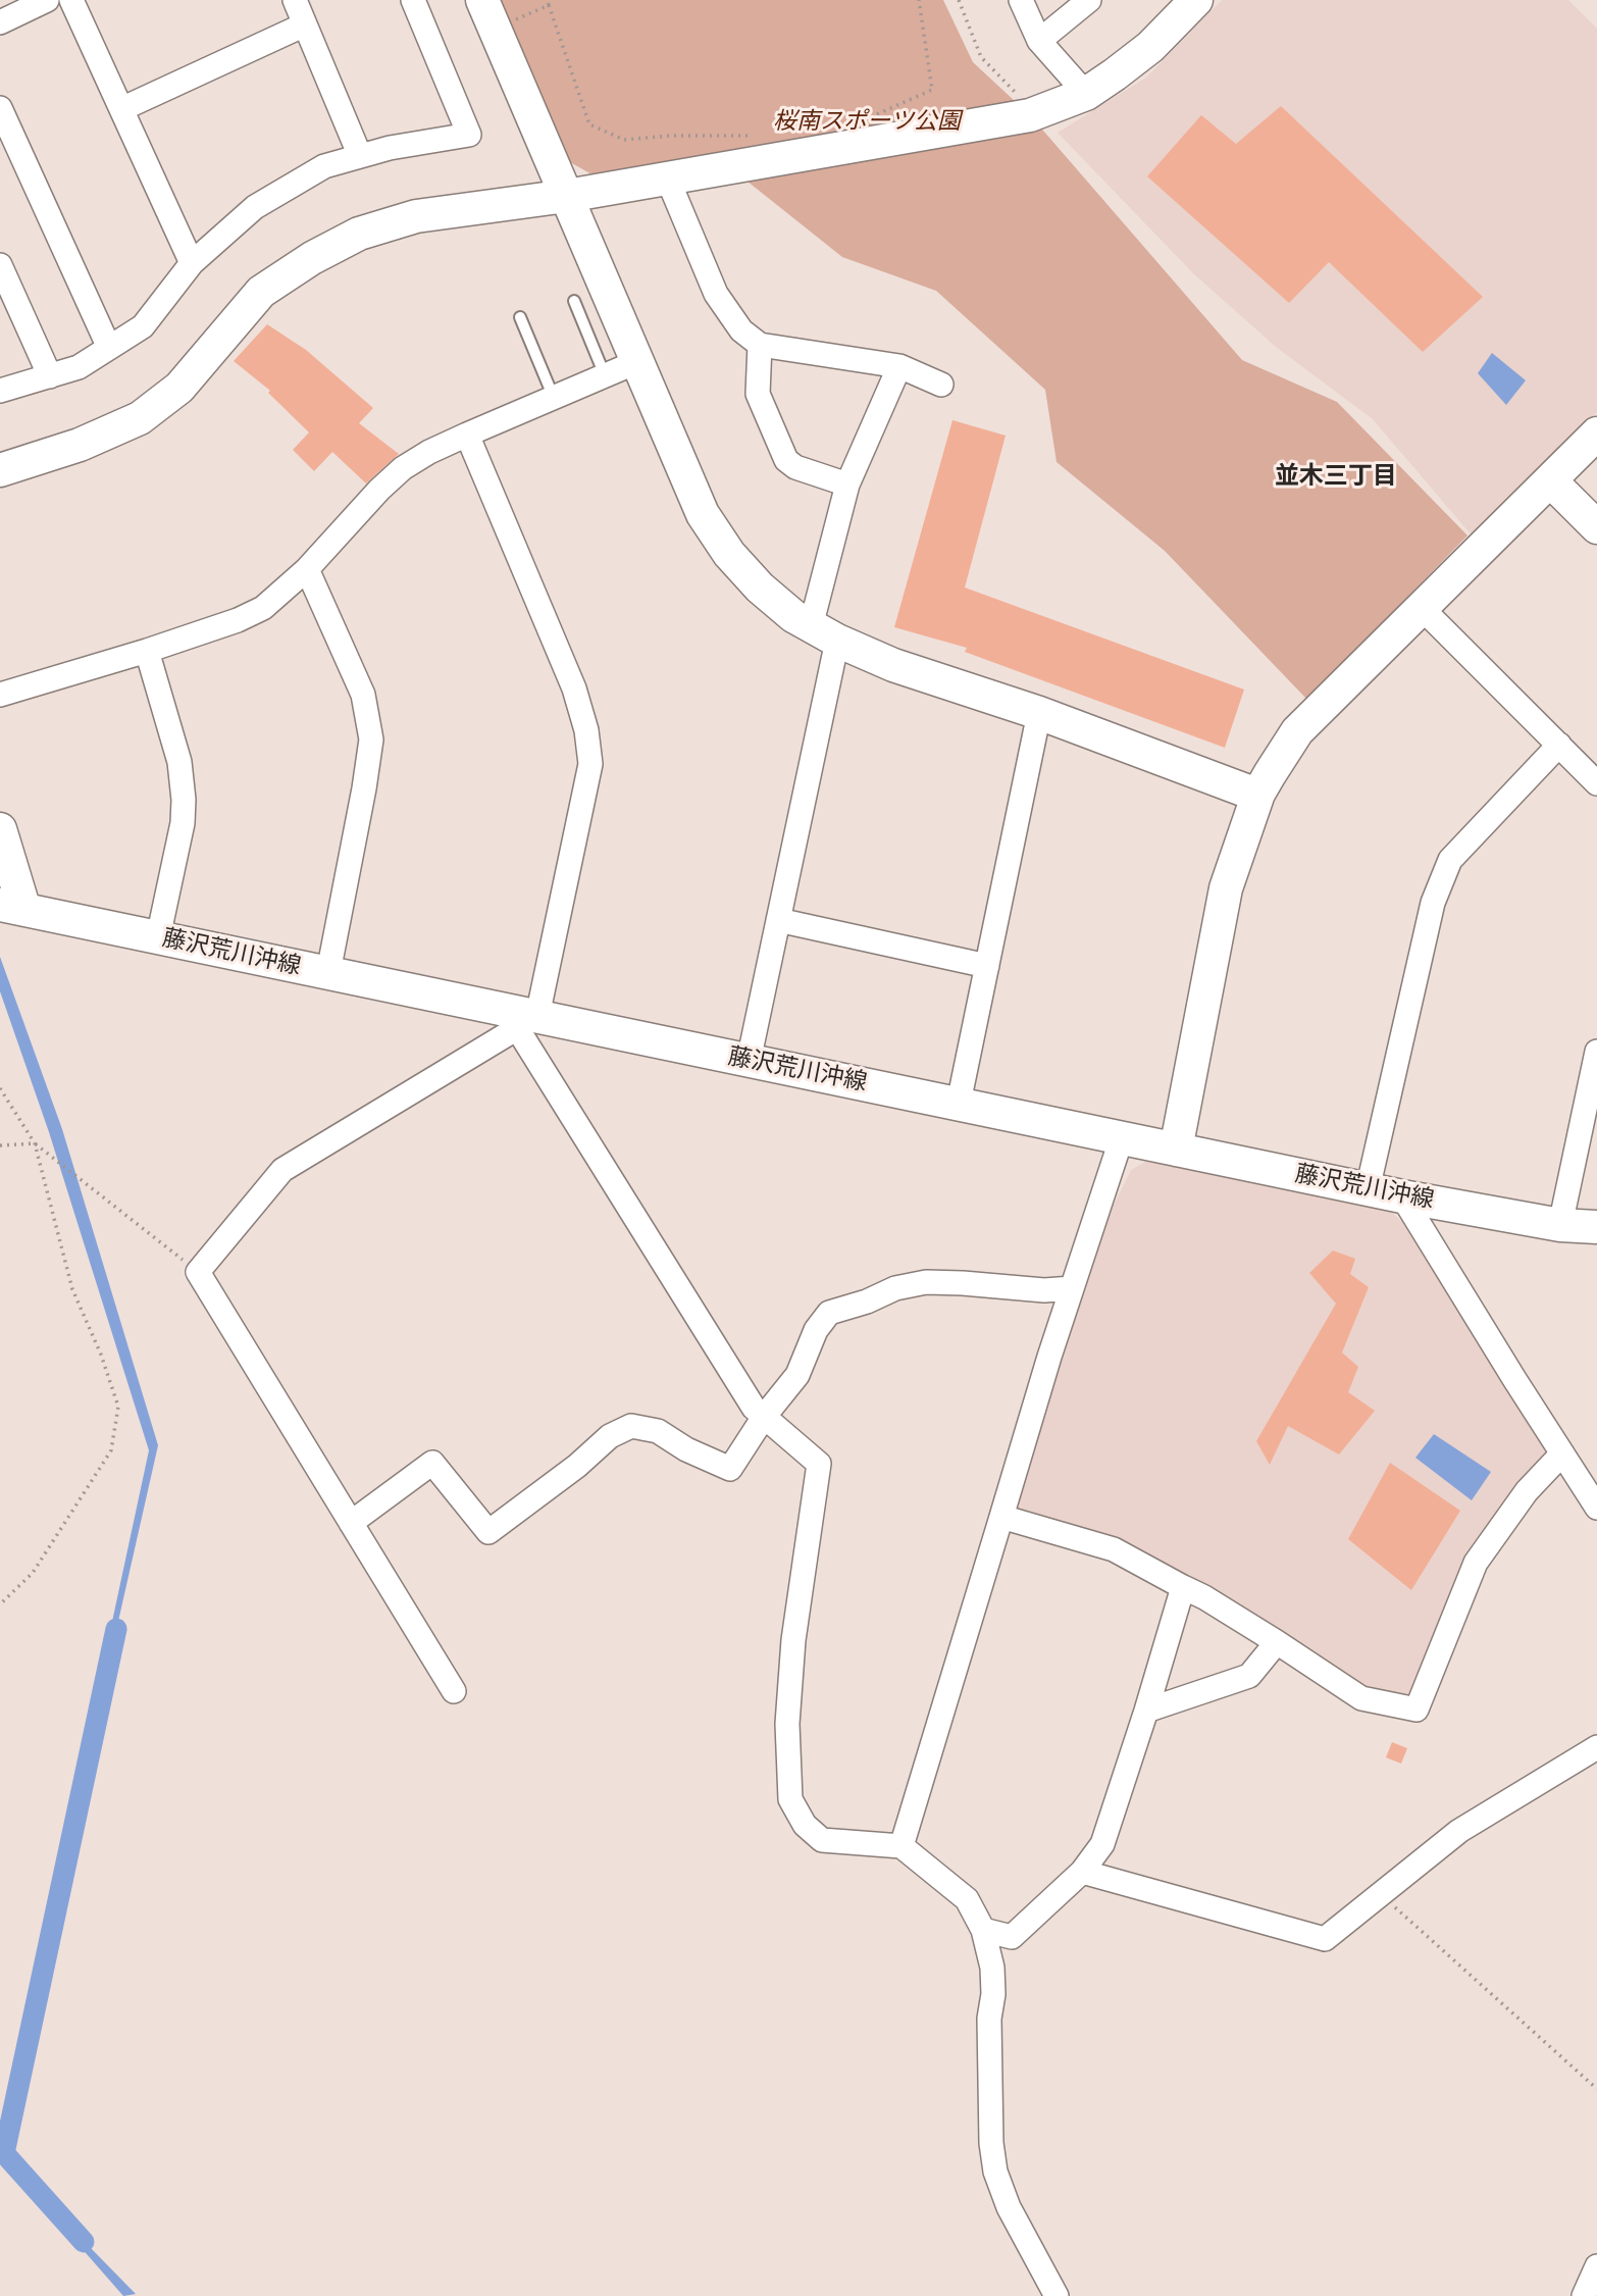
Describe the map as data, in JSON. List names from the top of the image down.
{
  "streets": {
    "street": ["藤沢荒川沖線"]
  },
  "districts": ["並木三丁目"],
  "parks": ["桜南スポーツ公園"]
}
